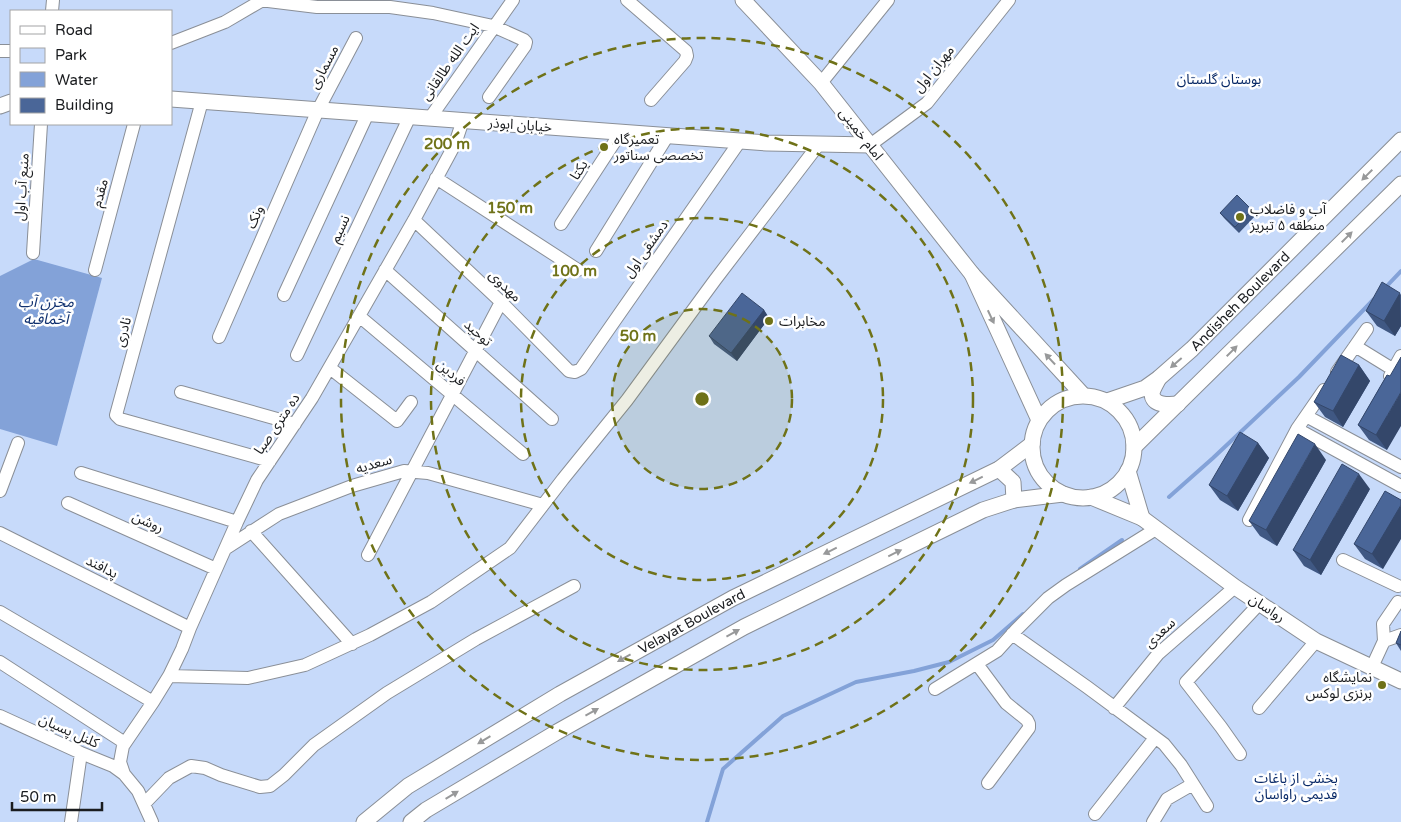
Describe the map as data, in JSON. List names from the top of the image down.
{
  "streets": {
    "main road": [
      "خیابان ابوذر",
      "امام خمینی",
      "Andisheh Boulevard",
      "رواسان",
      "Velayat Boulevard"
    ],
    "street": [
      "ایت الله طالقانی",
      "مسماری",
      "مهران اول",
      "یکتا",
      "منبع آب اول",
      "مقدم",
      "ونک",
      "نسیم",
      "دمشقی اول",
      "مهدوی",
      "نادری",
      "توحید",
      "فردین",
      "ده متری صبا",
      "سعدیه",
      "روشن",
      "پدافند",
      "سعدی",
      "کلنل پسیان"
    ]
  },
  "crossings": [
    ["ایت الله طالقانی", "خیابان ابوذر"],
    ["مسماری", "خیابان ابوذر"],
    ["مسماری", "ونک"],
    ["مهران اول", "خیابان ابوذر"],
    ["مهران اول", "امام خمینی"],
    ["خیابان ابوذر", "امام خمینی"],
    ["خیابان ابوذر", "یکتا"],
    ["خیابان ابوذر", "ونک"],
    ["خیابان ابوذر", "نسیم"],
    ["خیابان ابوذر", "دمشقی اول"],
    ["خیابان ابوذر", "نادری"],
    ["خیابان ابوذر", "ده متری صبا"],
    ["دمشقی اول", "مهدوی"],
    ["مهدوی", "ده متری صبا"],
    ["Andisheh Boulevard", "رواسان"],
    ["Andisheh Boulevard", "Velayat Boulevard"],
    ["نادری", "ده متری صبا"],
    ["توحید", "ده متری صبا"],
    ["فردین", "ده متری صبا"],
    ["ده متری صبا", "سعدیه"],
    ["ده متری صبا", "روشن"],
    ["ده متری صبا", "پدافند"],
    ["رواسان", "Velayat Boulevard"],
    ["رواسان", "سعدی"]
  ],
  "water": ["مخزن آب آخماقیه"],
  "parks": ["بوستان گلستان", "بخشی از باغات قدیمی راواسان"],
  "places": [
    "تعمیرگاه تخصصی سناتور",
    "آب و فاضلاب منطقه ۵ تبریز",
    "مخابرات",
    "نمایشگاه برنزی لوکس"
  ],
  "legend": [
    "Road",
    "Park",
    "Water",
    "Building"
  ],
  "scale_bar": "50 m",
  "rings": [
    "200 m",
    "150 m",
    "100 m",
    "50 m"
  ]
}
